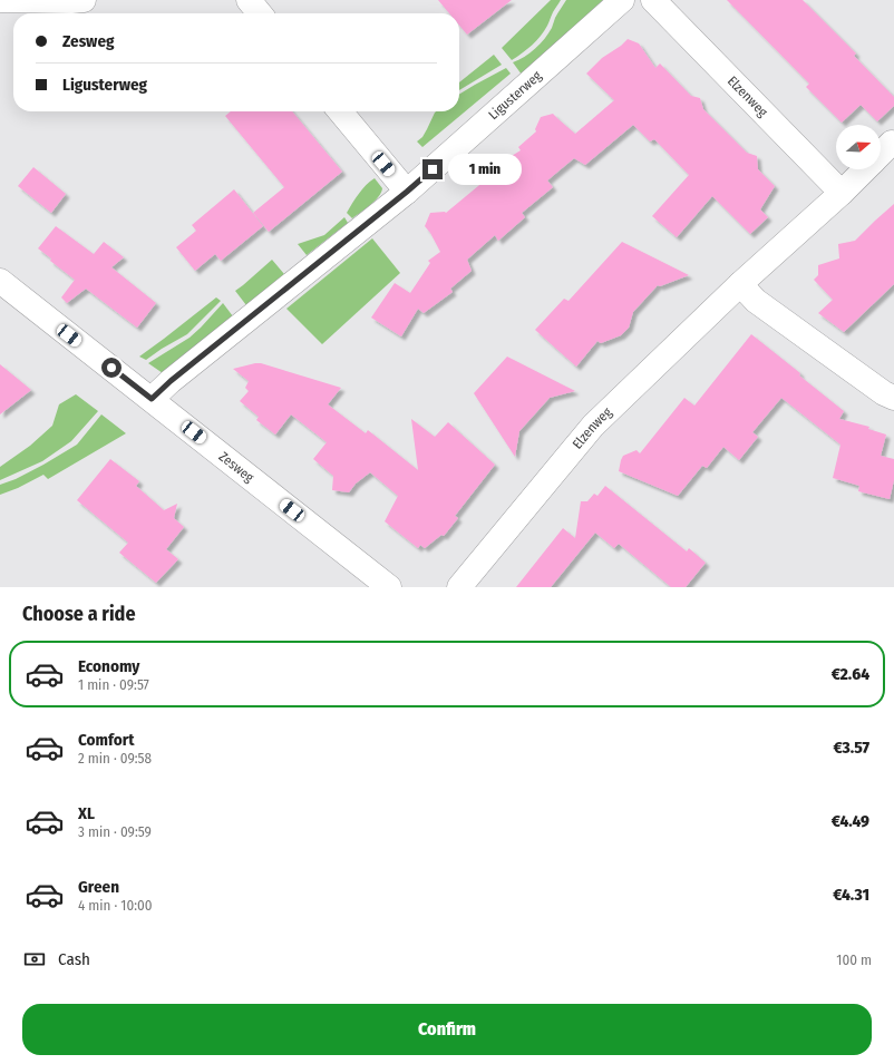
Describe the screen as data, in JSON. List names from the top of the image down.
{
  "streets": {
    "street": ["Ligusterweg", "Elzenweg", "Zesweg"]
  },
  "crossings": [
    ["Ligusterweg", "Zesweg"]
  ],
  "north": "right",
  "page": {
    "banner": ["Zesweg", "Ligusterweg"],
    "bubble": "1 min",
    "heading": "Choose a ride",
    "list": [
      {
        "name": "Economy",
        "note": "1 min · 09:57",
        "value": "€2.64"
      },
      {
        "name": "Comfort",
        "note": "2 min · 09:58",
        "value": "€3.57"
      },
      {
        "name": "XL",
        "note": "3 min · 09:59",
        "value": "€4.49"
      },
      {
        "name": "Green",
        "note": "4 min · 10:00",
        "value": "€4.31"
      }
    ],
    "pay": ["Cash", "100 m"],
    "buttons": "Confirm"
  }
}
